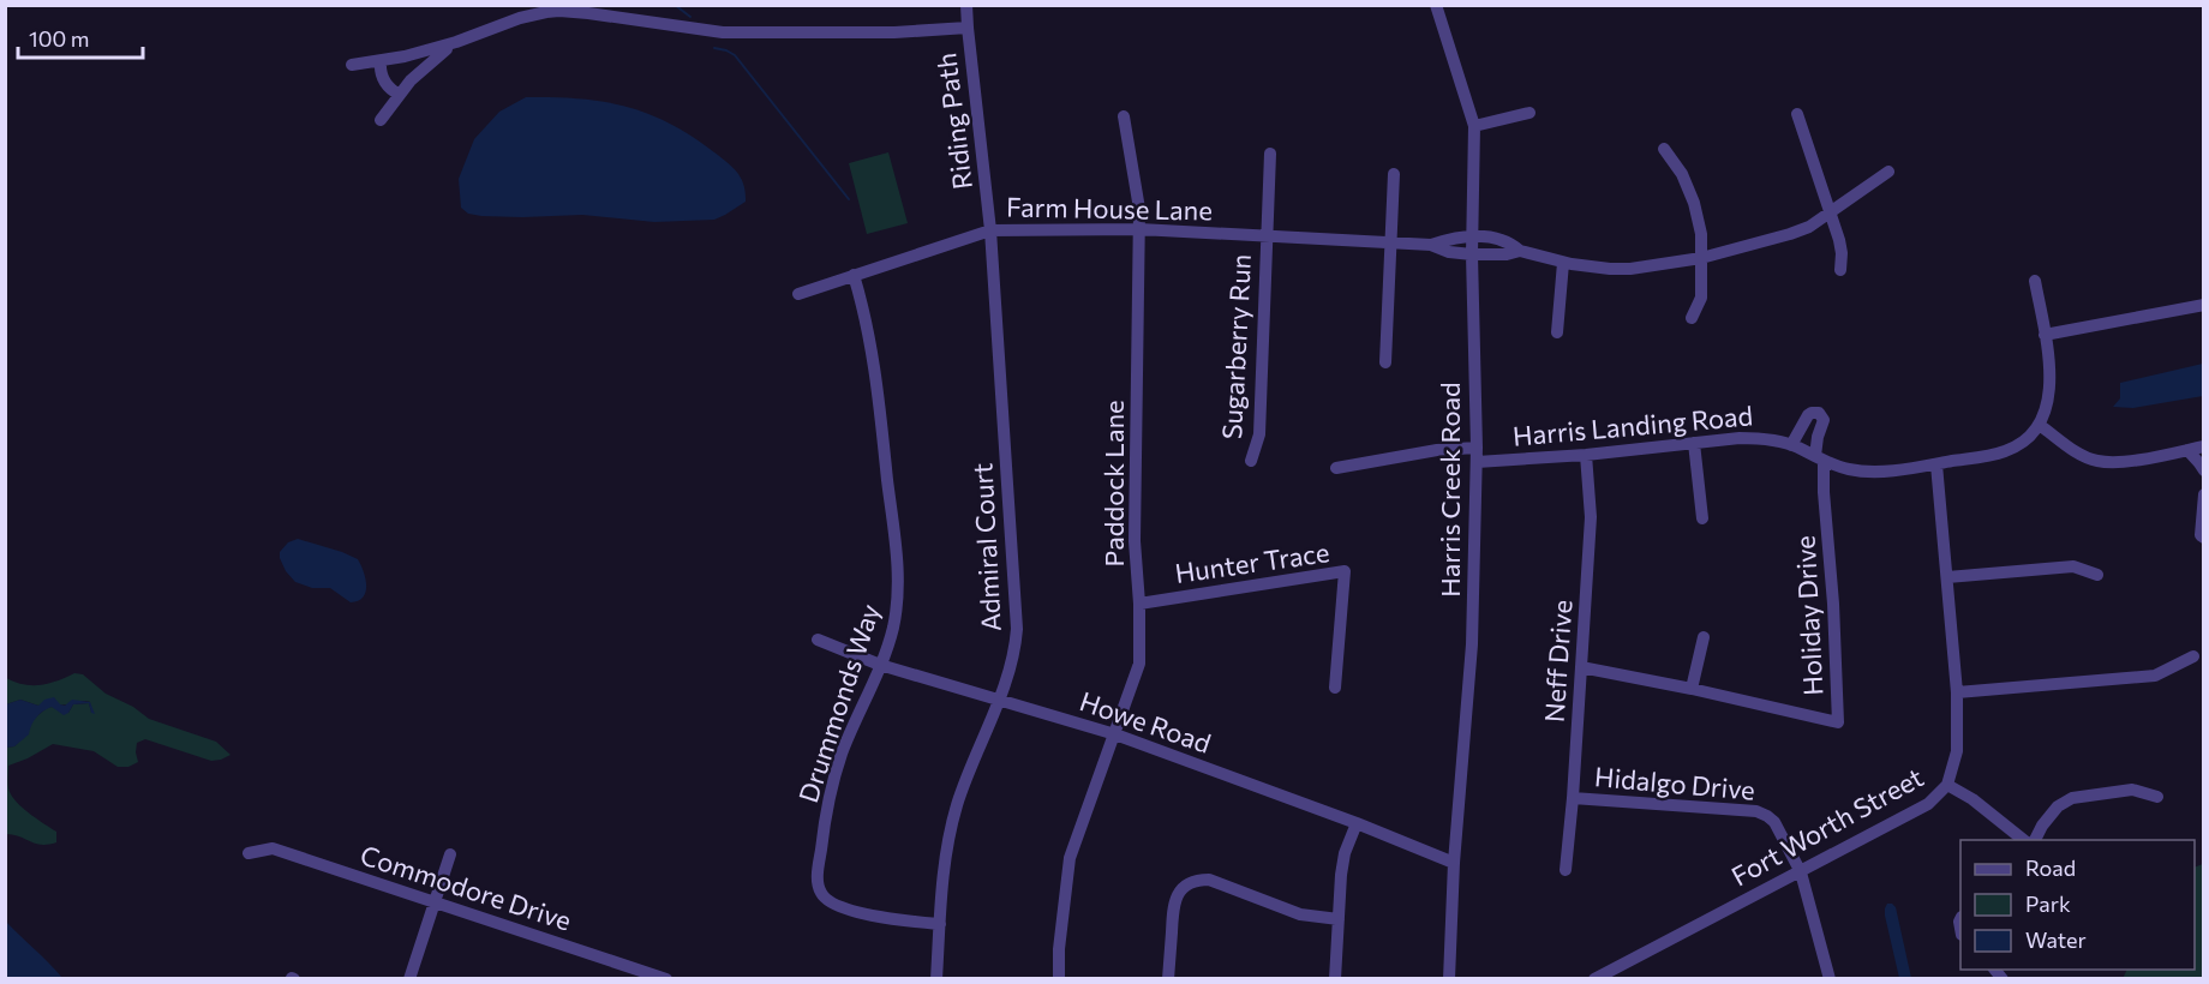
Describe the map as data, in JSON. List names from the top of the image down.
{
  "streets": {
    "street": [
      "Riding Path",
      "Farm House Lane",
      "Sugarberry Run",
      "Harris Landing Road",
      "Paddock Lane",
      "Harris Creek Road",
      "Admiral Court",
      "Hunter Trace",
      "Holiday Drive",
      "Neff Drive",
      "Drummonds Way",
      "Howe Road",
      "Hidalgo Drive",
      "Fort Worth Street",
      "Commodore Drive"
    ]
  },
  "crossings": [
    ["Riding Path", "Farm House Lane"],
    ["Riding Path", "Admiral Court"],
    ["Farm House Lane", "Sugarberry Run"],
    ["Farm House Lane", "Paddock Lane"],
    ["Farm House Lane", "Harris Creek Road"],
    ["Farm House Lane", "Admiral Court"],
    ["Farm House Lane", "Drummonds Way"],
    ["Harris Landing Road", "Harris Creek Road"],
    ["Harris Landing Road", "Holiday Drive"],
    ["Harris Landing Road", "Neff Drive"],
    ["Harris Landing Road", "Fort Worth Street"],
    ["Paddock Lane", "Hunter Trace"],
    ["Paddock Lane", "Howe Road"],
    ["Harris Creek Road", "Howe Road"],
    ["Admiral Court", "Drummonds Way"],
    ["Admiral Court", "Howe Road"],
    ["Holiday Drive", "Neff Drive"],
    ["Neff Drive", "Hidalgo Drive"],
    ["Drummonds Way", "Howe Road"],
    ["Hidalgo Drive", "Fort Worth Street"]
  ],
  "legend": ["Road", "Park", "Water"],
  "scale_bar": "100 m"
}
